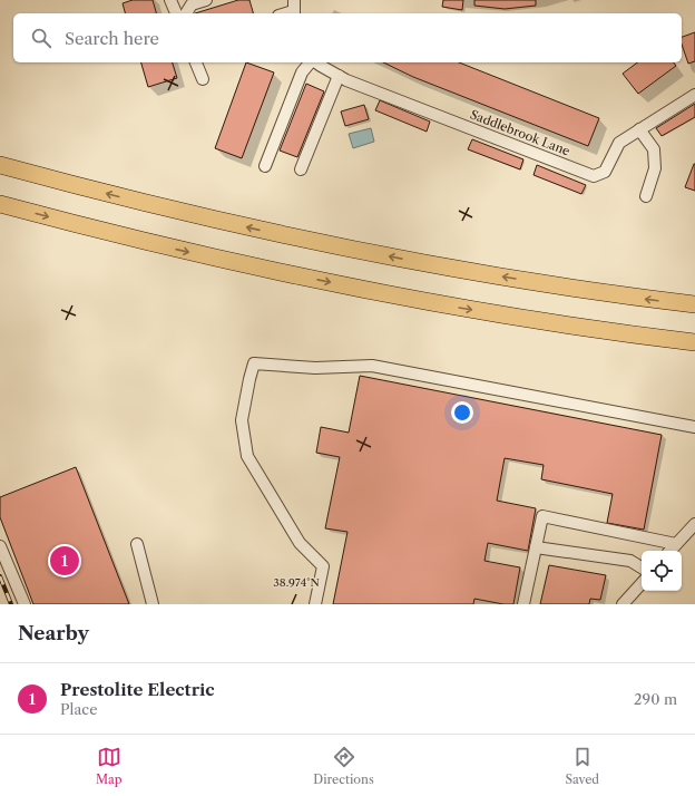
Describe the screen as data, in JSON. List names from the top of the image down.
{
  "streets": {
    "street": ["Saddlebrook Lane"]
  },
  "page": {
    "search": "Search here",
    "pins": "1",
    "heading": "Nearby",
    "list": [
      {
        "mark": "1",
        "name": "Prestolite Electric",
        "note": "Place",
        "value": "290 m"
      }
    ],
    "nav": ["Map", "Directions", "Saved"]
  },
  "coordinates": ["38.974°N"]
}
